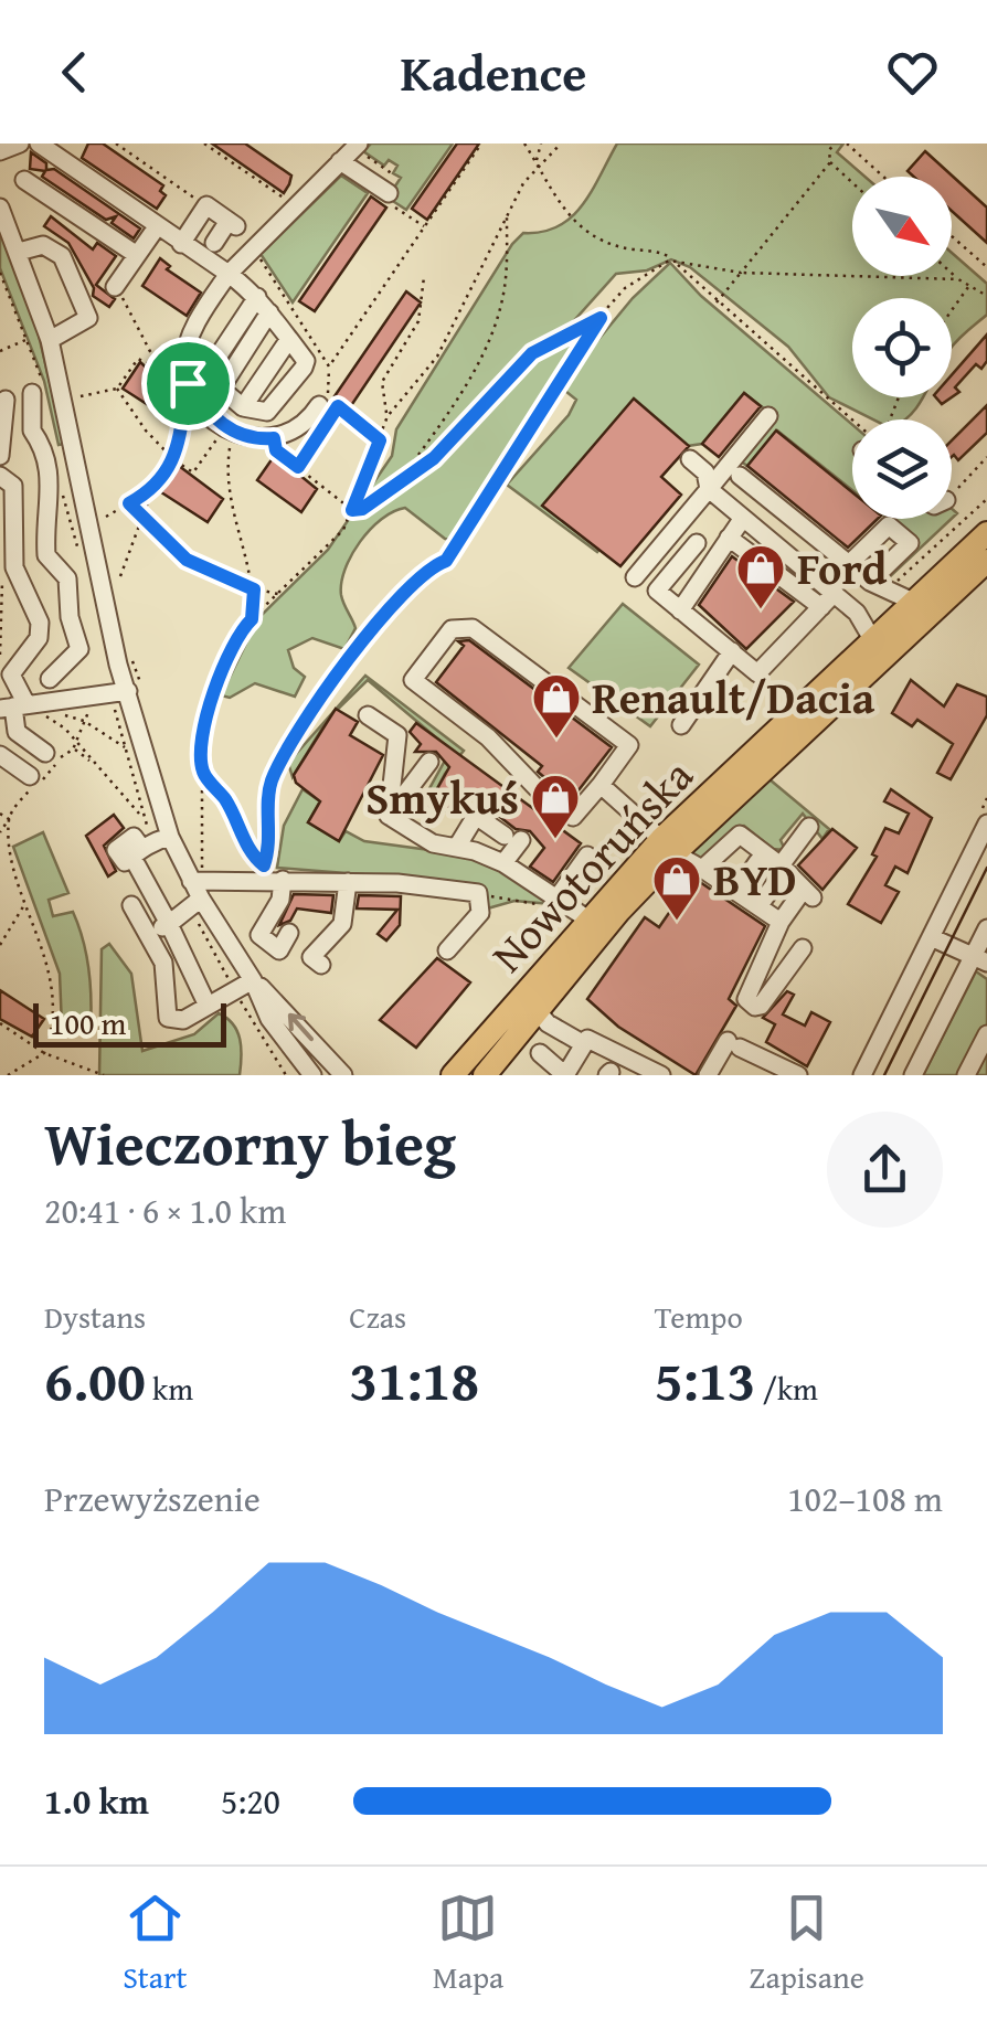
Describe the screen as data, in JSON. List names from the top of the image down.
{
  "streets": {
    "main road": ["Nowotoruńska"]
  },
  "places": {
    "shop": [
      "Ford",
      "Renault/Dacia",
      "Smykuś",
      "BYD"
    ]
  },
  "scale_bar": "100 m",
  "north": "bottom right",
  "page": {
    "header": "Kadence",
    "scale": "100 m",
    "heading": ["Wieczorny bieg", "20:41 · 6 × 1.0 km"],
    "stats": [
      ["Dystans", "6.00 km"],
      ["Czas", "31:18"],
      ["Tempo", "5:13 /km"]
    ],
    "chart": ["Przewyższenie", "102–108 m"],
    "list": [
      {
        "name": "1.0 km",
        "note": "5:20"
      }
    ],
    "tabs": ["Start", "Mapa", "Zapisane"]
  }
}
